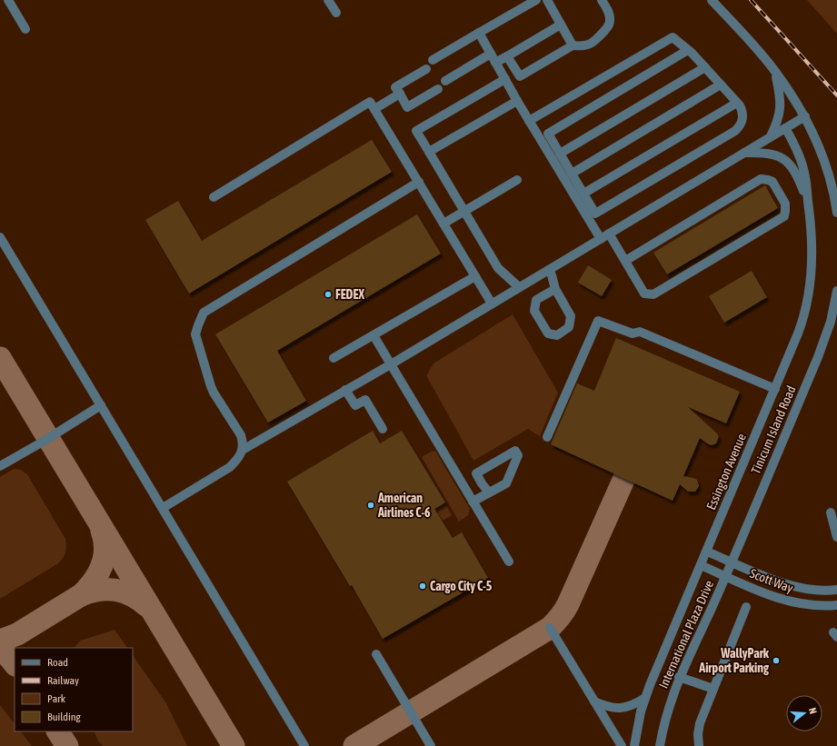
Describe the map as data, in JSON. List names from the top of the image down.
{
  "streets": {
    "street": [
      "Tinicum Island Road",
      "Essington Avenue",
      "Scott Way",
      "International Plaza Drive"
    ]
  },
  "crossings": [
    ["Tinicum Island Road", "Scott Way"],
    ["Tinicum Island Road", "International Plaza Drive"],
    ["Essington Avenue", "Scott Way"],
    ["Scott Way", "International Plaza Drive"]
  ],
  "places": [
    "FEDEX",
    "American Airlines C-6",
    "Cargo City C-5",
    "WallyPark Airport Parking"
  ],
  "legend": [
    "Road",
    "Railway",
    "Park",
    "Building"
  ],
  "north": "right"
}
